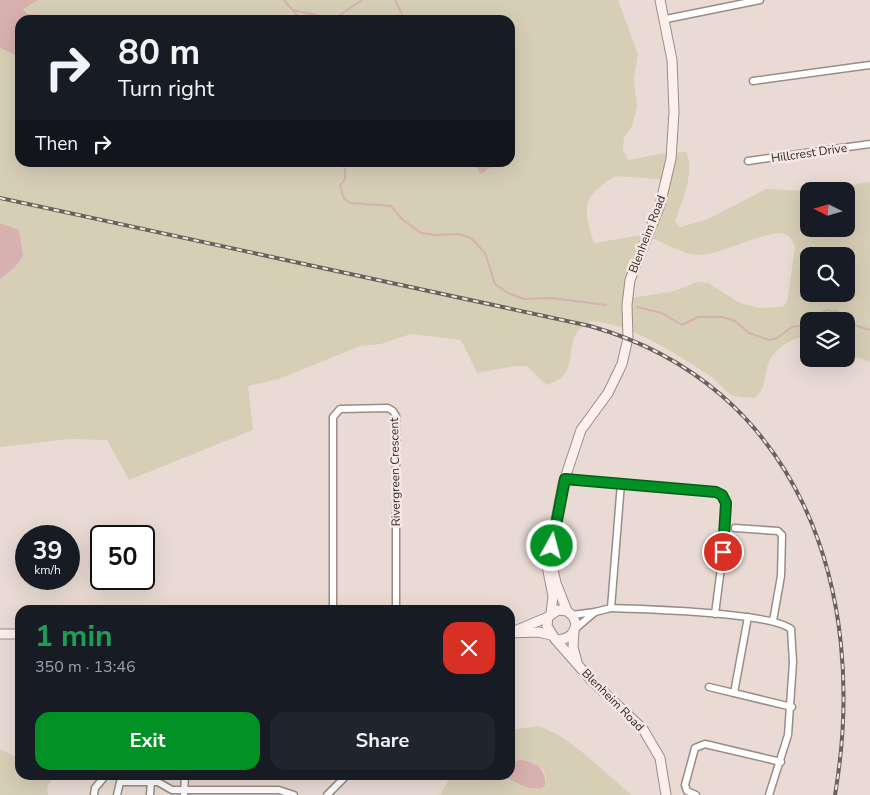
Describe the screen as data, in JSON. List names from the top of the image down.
{
  "streets": {
    "main road": ["Blenheim Road"],
    "street": ["Hillcrest Drive", "Rivergreen Crescent"]
  },
  "north": "left",
  "page": {
    "turn": ["80 m", "Turn right"],
    "then": "Then",
    "speed": "39 km/h",
    "limit": "50",
    "heading": ["1 min", "350 m · 13:46"],
    "buttons": ["Exit", "Share"]
  }
}
